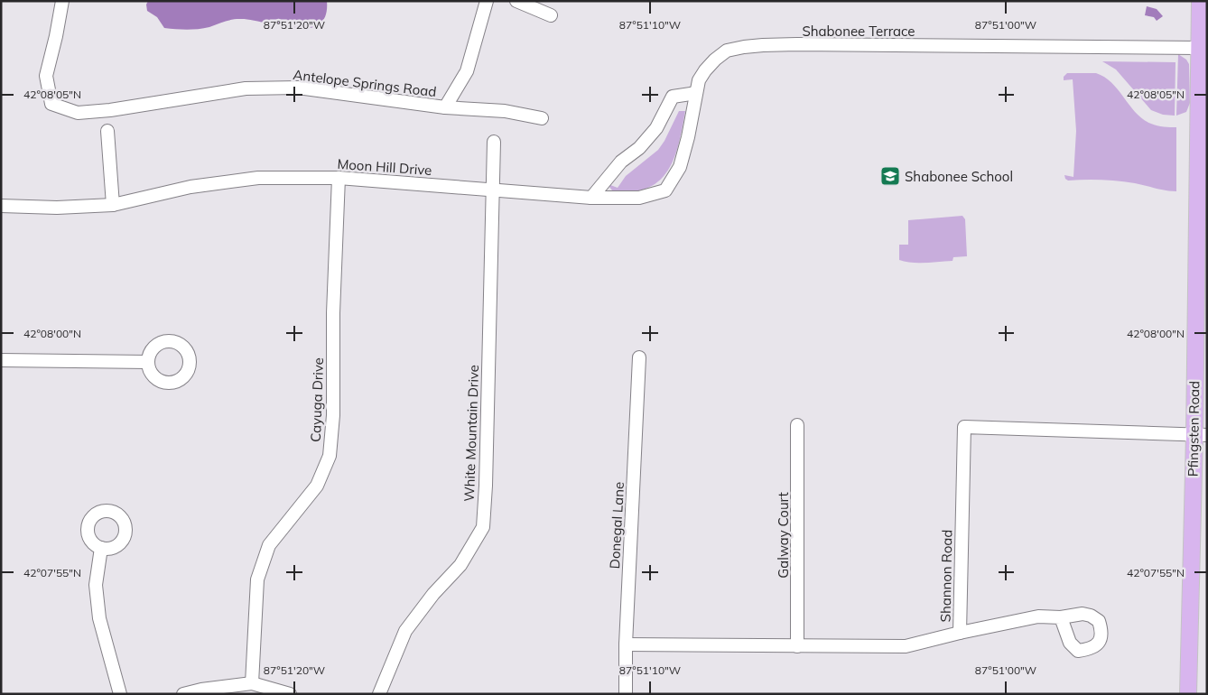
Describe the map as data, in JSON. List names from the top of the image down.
{
  "streets": {
    "main road": ["Pfingsten Road"],
    "street": [
      "Shabonee Terrace",
      "Antelope Springs Road",
      "Moon Hill Drive",
      "Cayuga Drive",
      "White Mountain Drive",
      "Donegal Lane",
      "Galway Court",
      "Shannon Road"
    ]
  },
  "crossings": [
    ["Shabonee Terrace", "Moon Hill Drive"],
    ["Shabonee Terrace", "Pfingsten Road"],
    ["Moon Hill Drive", "Cayuga Drive"],
    ["Moon Hill Drive", "White Mountain Drive"],
    ["Pfingsten Road", "Shannon Road"],
    ["Donegal Lane", "Shannon Road"],
    ["Galway Court", "Shannon Road"]
  ],
  "places": {
    "school or university": ["Shabonee School"]
  },
  "coordinates": [
    "87°51'20\"W",
    "87°51'10\"W",
    "87°51'00\"W",
    "42°08'05\"N",
    "42°08'00\"N",
    "42°07'55\"N"
  ]
}
